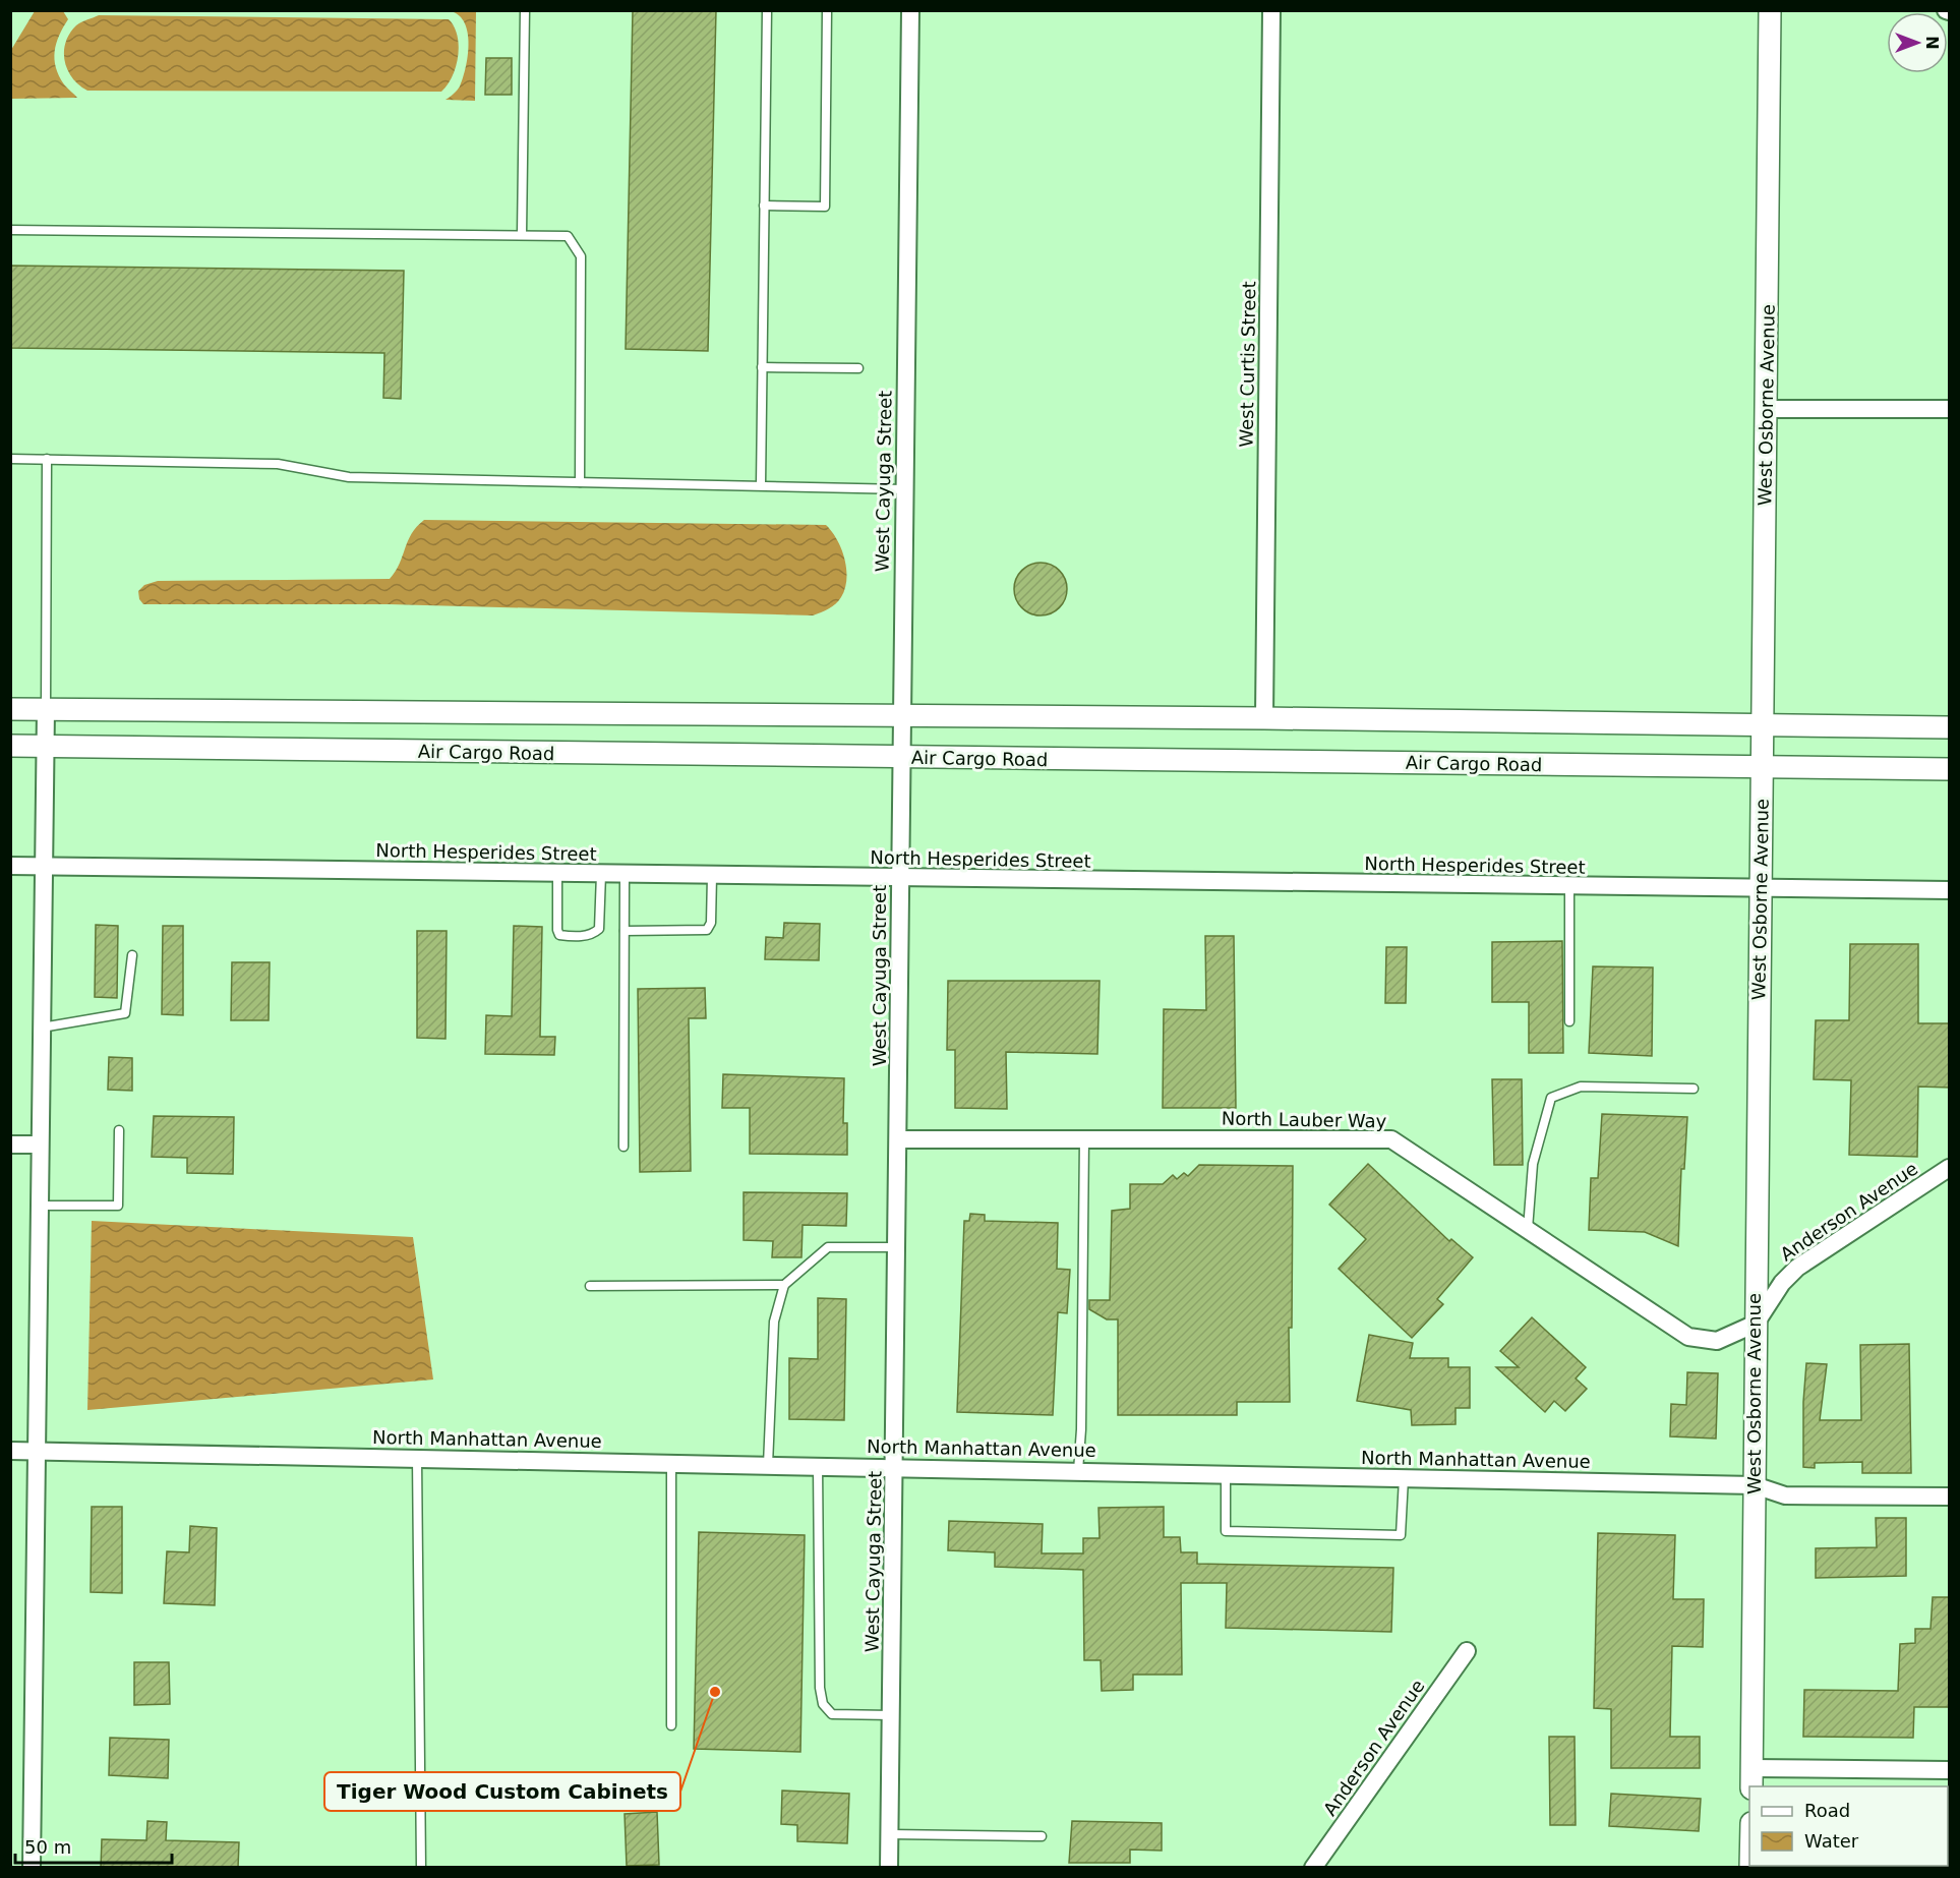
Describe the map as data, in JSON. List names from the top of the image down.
{
  "streets": {
    "street": [
      "West Curtis Street",
      "West Osborne Avenue",
      "West Cayuga Street",
      "Air Cargo Road",
      "North Hesperides Street",
      "North Lauber Way",
      "Anderson Avenue",
      "North Manhattan Avenue"
    ]
  },
  "crossings": [
    ["West Osborne Avenue", "Air Cargo Road"],
    ["West Osborne Avenue", "North Hesperides Street"],
    ["West Osborne Avenue", "North Lauber Way"],
    ["West Osborne Avenue", "Anderson Avenue"],
    ["West Osborne Avenue", "North Manhattan Avenue"],
    ["West Cayuga Street", "Air Cargo Road"],
    ["West Cayuga Street", "North Hesperides Street"],
    ["West Cayuga Street", "North Lauber Way"],
    ["West Cayuga Street", "North Manhattan Avenue"],
    ["North Lauber Way", "Anderson Avenue"]
  ],
  "places": ["Tiger Wood Custom Cabinets"],
  "legend": ["Road", "Water"],
  "scale_bar": "50 m",
  "north": "right"
}
